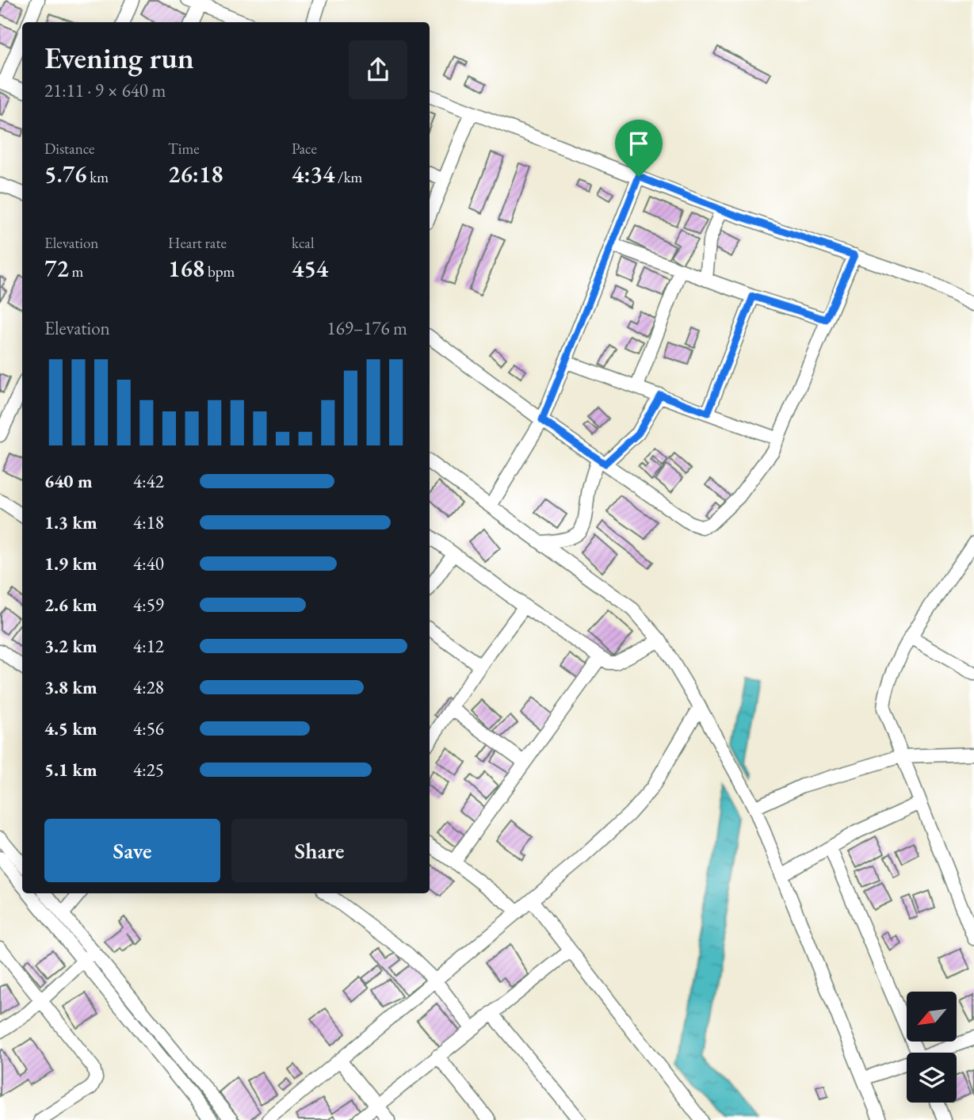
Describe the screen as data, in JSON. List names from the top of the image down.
{
  "north": "bottom left",
  "page": {
    "heading": ["Evening run", "21:11 · 9 × 640 m"],
    "stats": [
      ["Distance", "5.76 km"],
      ["Time", "26:18"],
      ["Pace", "4:34 /km"],
      ["Elevation", "72 m"],
      ["Heart rate", "168 bpm"],
      ["kcal", "454"]
    ],
    "chart": ["Elevation", "169–176 m"],
    "list": [
      {
        "name": "640 m",
        "note": "4:42"
      },
      {
        "name": "1.3 km",
        "note": "4:18"
      },
      {
        "name": "1.9 km",
        "note": "4:40"
      },
      {
        "name": "2.6 km",
        "note": "4:59"
      },
      {
        "name": "3.2 km",
        "note": "4:12"
      },
      {
        "name": "3.8 km",
        "note": "4:28"
      },
      {
        "name": "4.5 km",
        "note": "4:56"
      },
      {
        "name": "5.1 km",
        "note": "4:25"
      }
    ],
    "buttons": ["Save", "Share"]
  }
}
